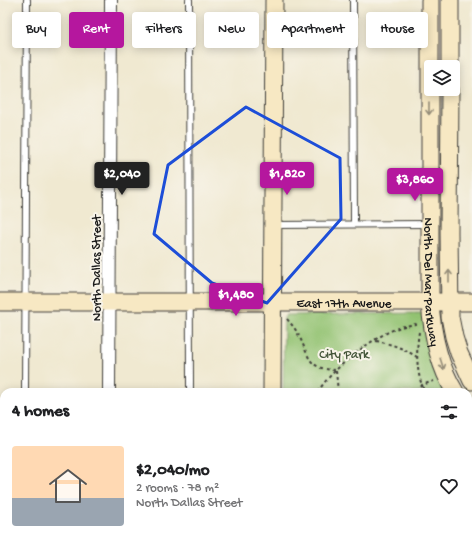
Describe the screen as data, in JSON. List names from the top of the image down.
{
  "streets": {
    "street": ["North Dallas Street", "North Del Mar Parkway", "East 17th Avenue"]
  },
  "crossings": [
    ["North Dallas Street", "East 17th Avenue"],
    ["North Del Mar Parkway", "East 17th Avenue"]
  ],
  "parks": ["City Park"],
  "page": {
    "chip": [
      "Buy",
      "Rent",
      "Filters",
      "New",
      "Apartment",
      "House"
    ],
    "price": [
      "$2,040",
      "$1,820",
      "$3,860",
      "$1,480"
    ],
    "heading": "4 homes",
    "list": [
      {
        "name": "$2,040/mo",
        "note": "2 rooms · 78 m² · North Dallas Street"
      }
    ]
  }
}
